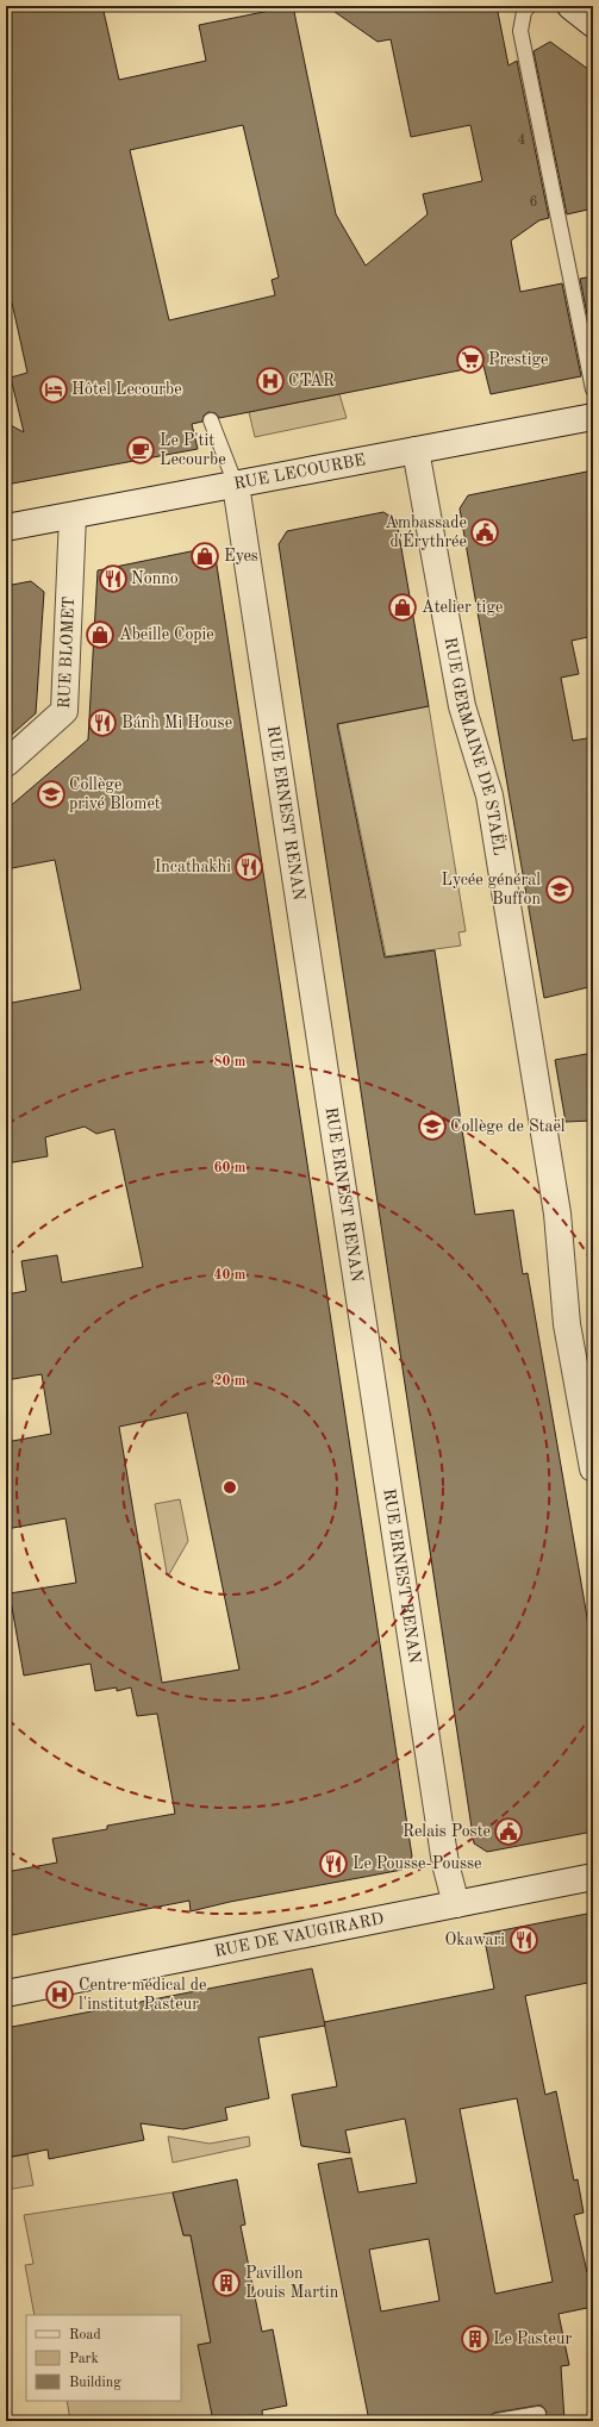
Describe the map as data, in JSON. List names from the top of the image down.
{
  "streets": {
    "street": [
      "RUE LECOURBE",
      "RUE BLOMET",
      "RUE GERMAINE DE STAËL",
      "RUE ERNEST RENAN",
      "RUE DE VAUGIRARD"
    ]
  },
  "crossings": [
    ["RUE LECOURBE", "RUE BLOMET"],
    ["RUE LECOURBE", "RUE GERMAINE DE STAËL"],
    ["RUE LECOURBE", "RUE ERNEST RENAN"],
    ["RUE ERNEST RENAN", "RUE DE VAUGIRARD"]
  ],
  "places": {
    "supermarket": ["Prestige"],
    "hospital": ["CTAR", "Centre médical de l'institut Pasteur"],
    "hotel": ["Hôtel Lecourbe"],
    "cafe": ["Le P'tit Lecourbe"],
    "public building": ["Ambassade d'Érythrée", "Relais Poste"],
    "shop": ["Eyes", "Atelier tige", "Abeille Copie"],
    "restaurant": [
      "Nonno",
      "Bánh Mi House",
      "Incathakhi",
      "Le Pousse-Pousse",
      "Okawari"
    ],
    "school or university": ["Collège privé Blomet", "Lycée général Buffon", "Collège de Staël"],
    "building": ["Pavillon Louis Martin", "Le Pasteur"]
  },
  "house_numbers": ["4", "6"],
  "legend": ["Road", "Park", "Building"],
  "rings": [
    "80 m",
    "60 m",
    "40 m",
    "20 m"
  ]
}
